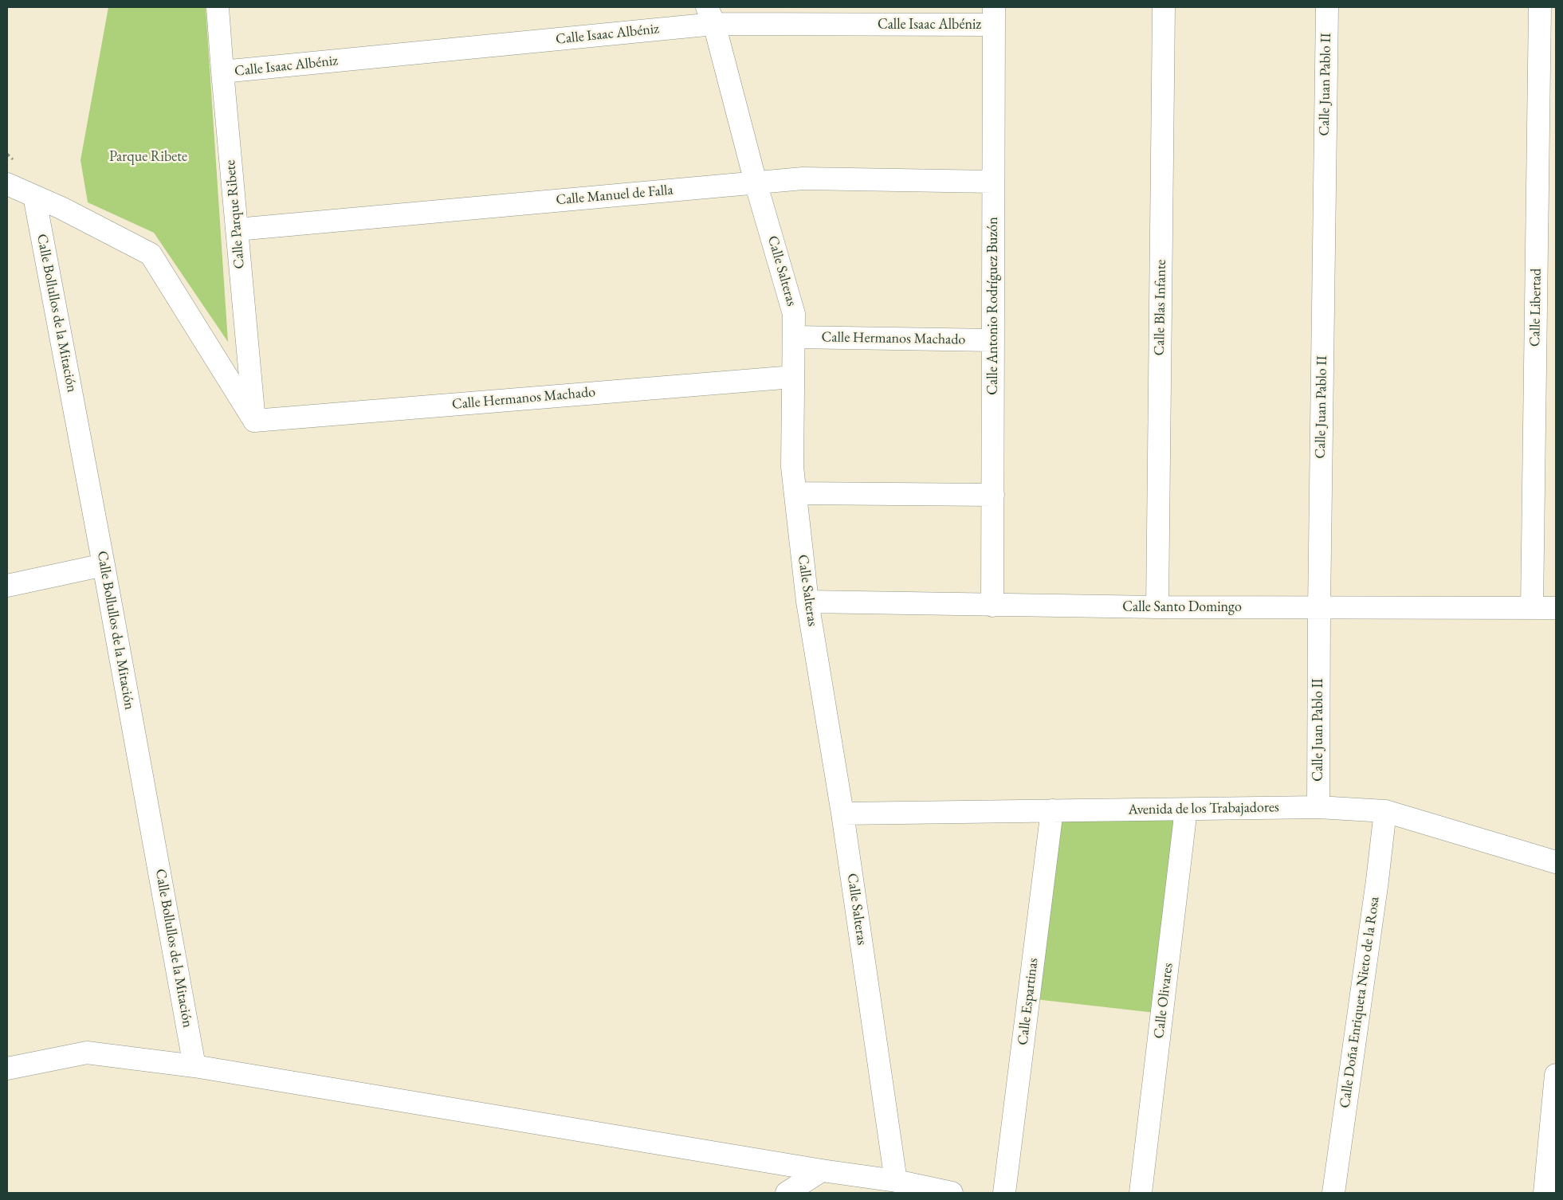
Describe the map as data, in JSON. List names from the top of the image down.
{
  "streets": {
    "street": [
      "Calle Isaac Albéniz",
      "Calle Juan Pablo II",
      "Calle Manuel de Falla",
      "Calle Parque Ribete",
      "Calle Salteras",
      "Calle Antonio Rodríguez Buzón",
      "Calle Blas Infante",
      "Calle Libertad",
      "Calle Bollullos de la Mitación",
      "Calle Hermanos Machado",
      "Calle Santo Domingo",
      "Avenida de los Trabajadores",
      "Calle Olivares",
      "Calle Espartinas",
      "Calle Doña Enriqueta Nieto de la Rosa"
    ]
  },
  "crossings": [
    ["Calle Isaac Albéniz", "Calle Parque Ribete"],
    ["Calle Isaac Albéniz", "Calle Salteras"],
    ["Calle Isaac Albéniz", "Calle Antonio Rodríguez Buzón"],
    ["Calle Juan Pablo II", "Calle Santo Domingo"],
    ["Calle Juan Pablo II", "Avenida de los Trabajadores"],
    ["Calle Manuel de Falla", "Calle Parque Ribete"],
    ["Calle Manuel de Falla", "Calle Salteras"],
    ["Calle Manuel de Falla", "Calle Antonio Rodríguez Buzón"],
    ["Calle Parque Ribete", "Calle Hermanos Machado"],
    ["Calle Salteras", "Calle Hermanos Machado"],
    ["Calle Salteras", "Calle Santo Domingo"],
    ["Calle Salteras", "Avenida de los Trabajadores"],
    ["Calle Antonio Rodríguez Buzón", "Calle Hermanos Machado"],
    ["Calle Antonio Rodríguez Buzón", "Calle Santo Domingo"],
    ["Calle Blas Infante", "Calle Santo Domingo"],
    ["Calle Libertad", "Calle Santo Domingo"],
    ["Avenida de los Trabajadores", "Calle Olivares"],
    ["Avenida de los Trabajadores", "Calle Espartinas"],
    ["Avenida de los Trabajadores", "Calle Doña Enriqueta Nieto de la Rosa"]
  ],
  "parks": ["Parque Ribete"]
}
